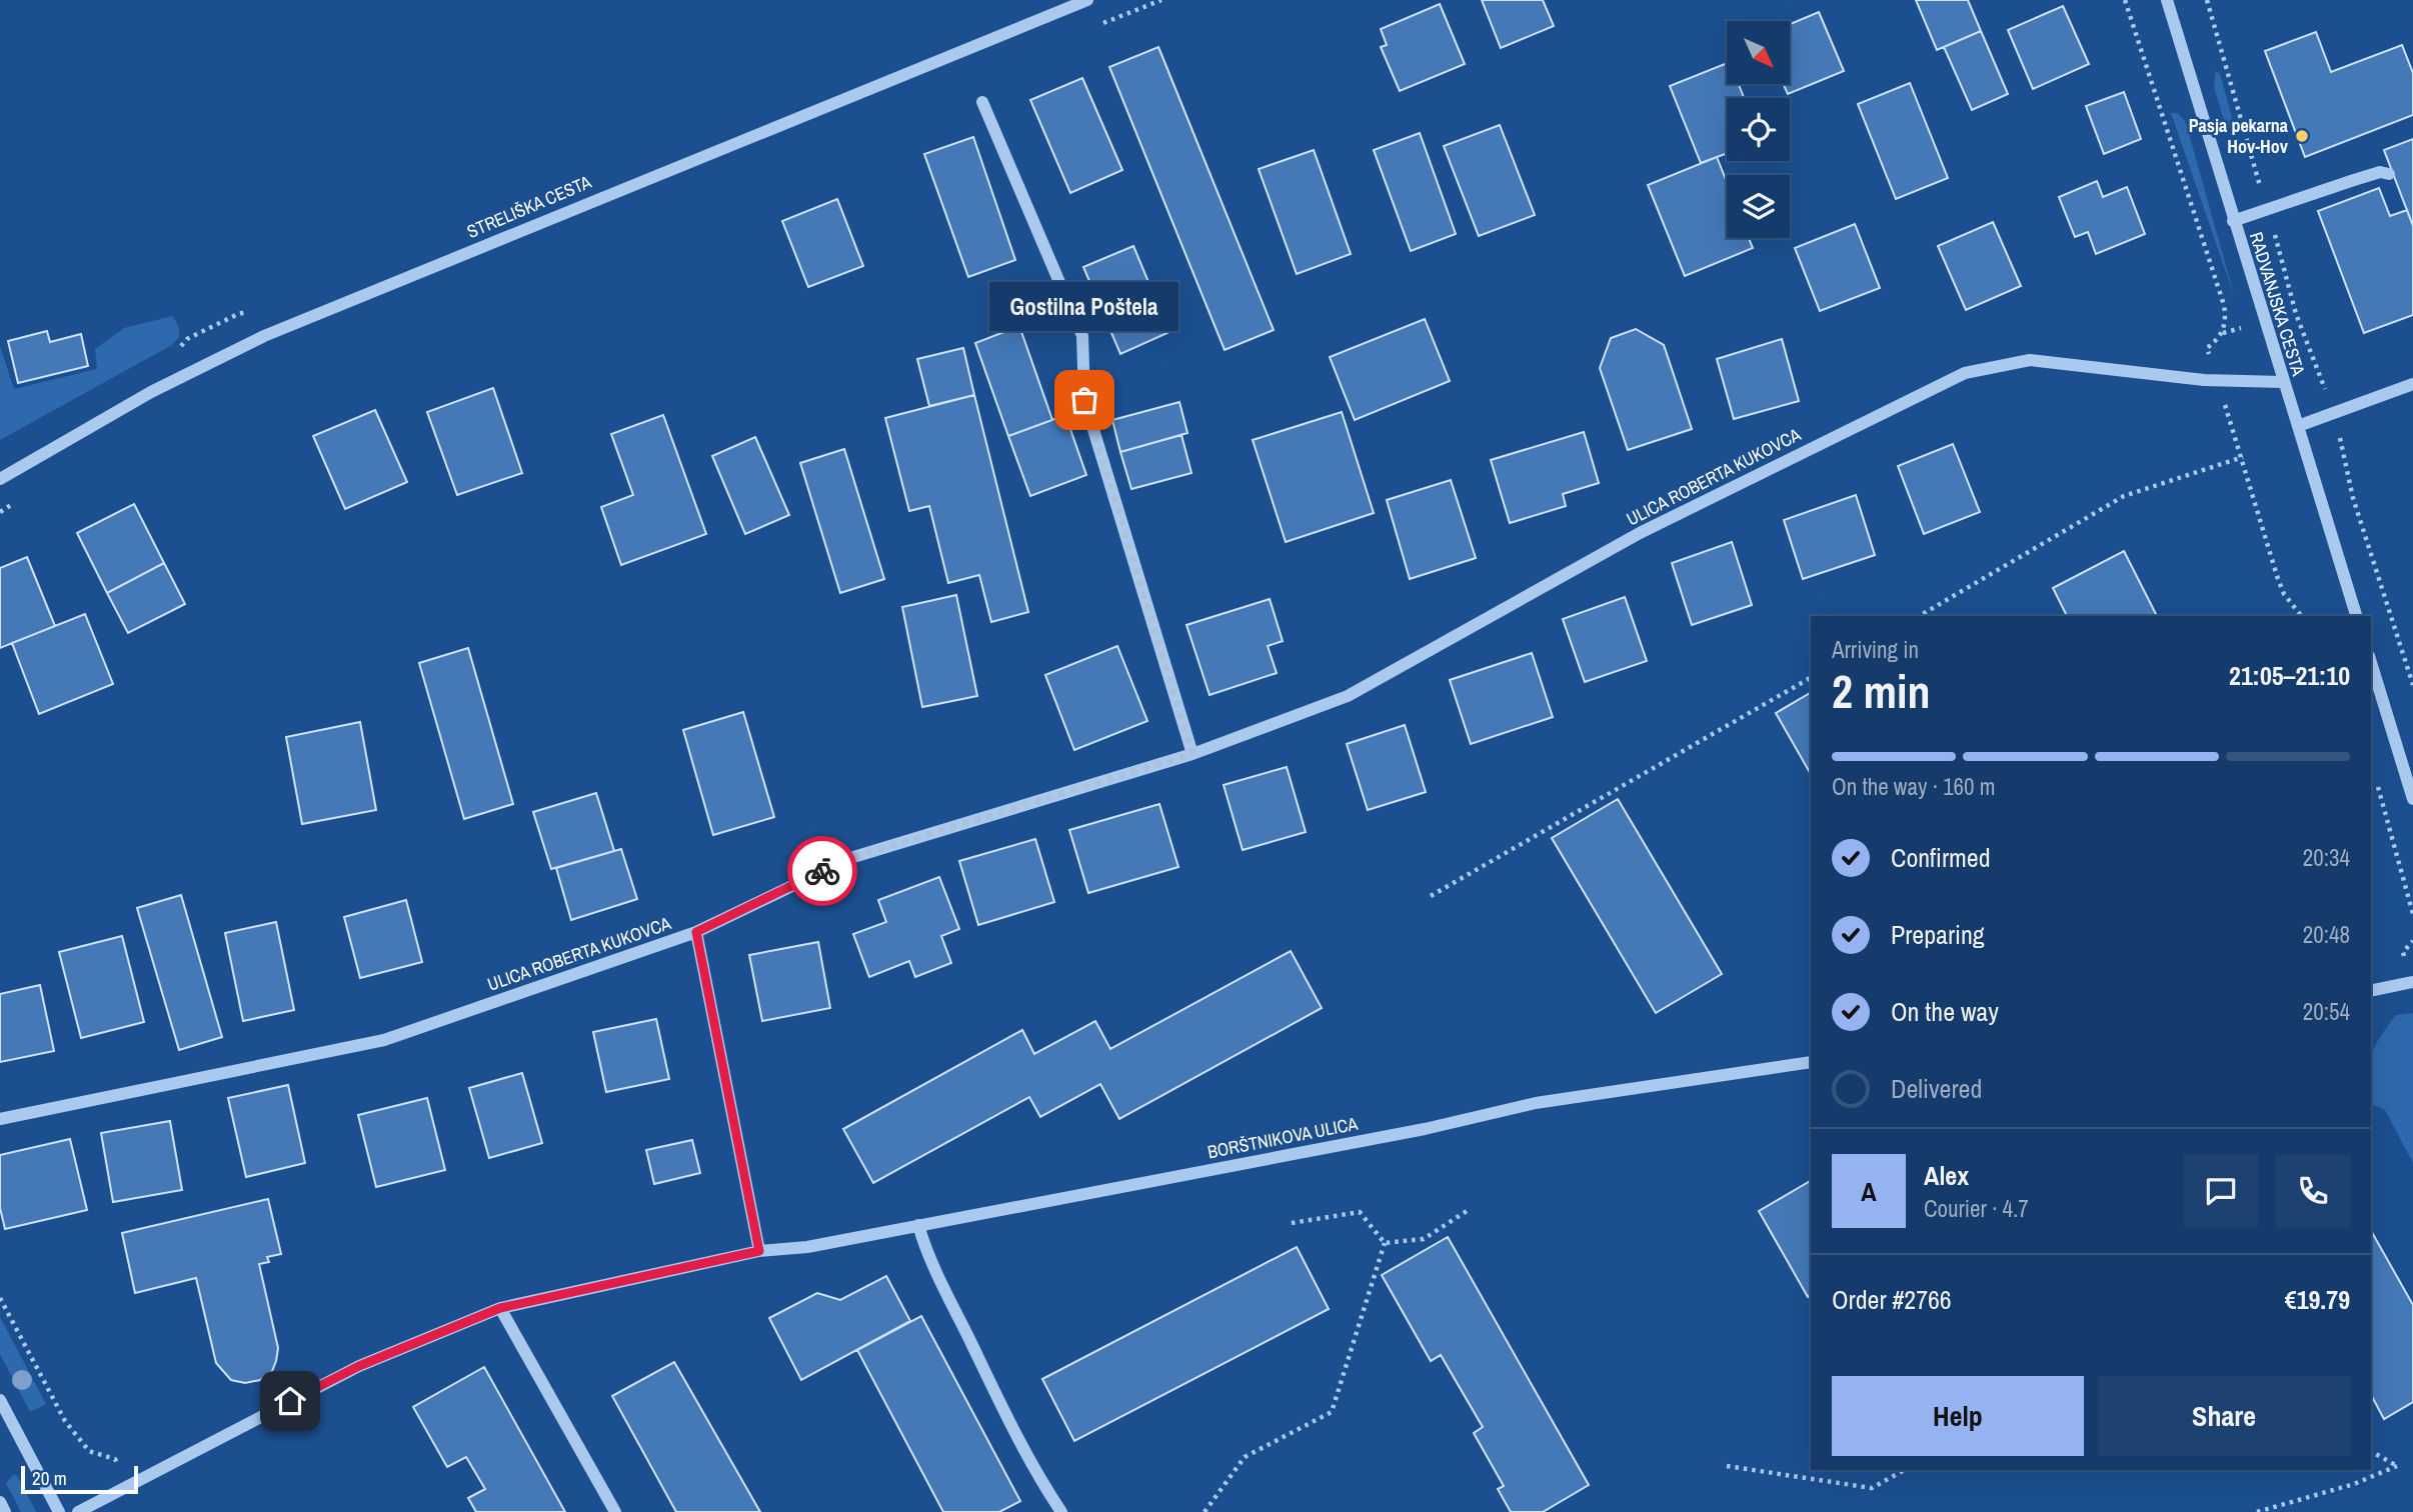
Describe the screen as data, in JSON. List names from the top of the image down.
{
  "streets": {
    "street": [
      "STRELIŠKA CESTA",
      "RADVANJSKA CESTA",
      "ULICA ROBERTA KUKOVCA",
      "BORŠTNIKOVA ULICA"
    ]
  },
  "crossings": [
    ["RADVANJSKA CESTA", "ULICA ROBERTA KUKOVCA"]
  ],
  "places": ["Pasja pekarna Hov-Hov", "Gostilna Poštela"],
  "scale_bar": "20 m",
  "north": "bottom right",
  "page": {
    "bubble": "Gostilna Poštela",
    "heading": ["2 min", "Arriving in", "21:05–21:10"],
    "panel": [
      "Alex",
      "Courier · 4.7",
      "Order #2766",
      "€19.79"
    ],
    "bar": "On the way · 160 m",
    "list": [
      ["Confirmed", "20:34"],
      ["Preparing", "20:48"],
      ["On the way", "20:54"],
      "Delivered"
    ],
    "round": "A",
    "buttons": ["Help", "Share"],
    "scale": "20 m"
  }
}
